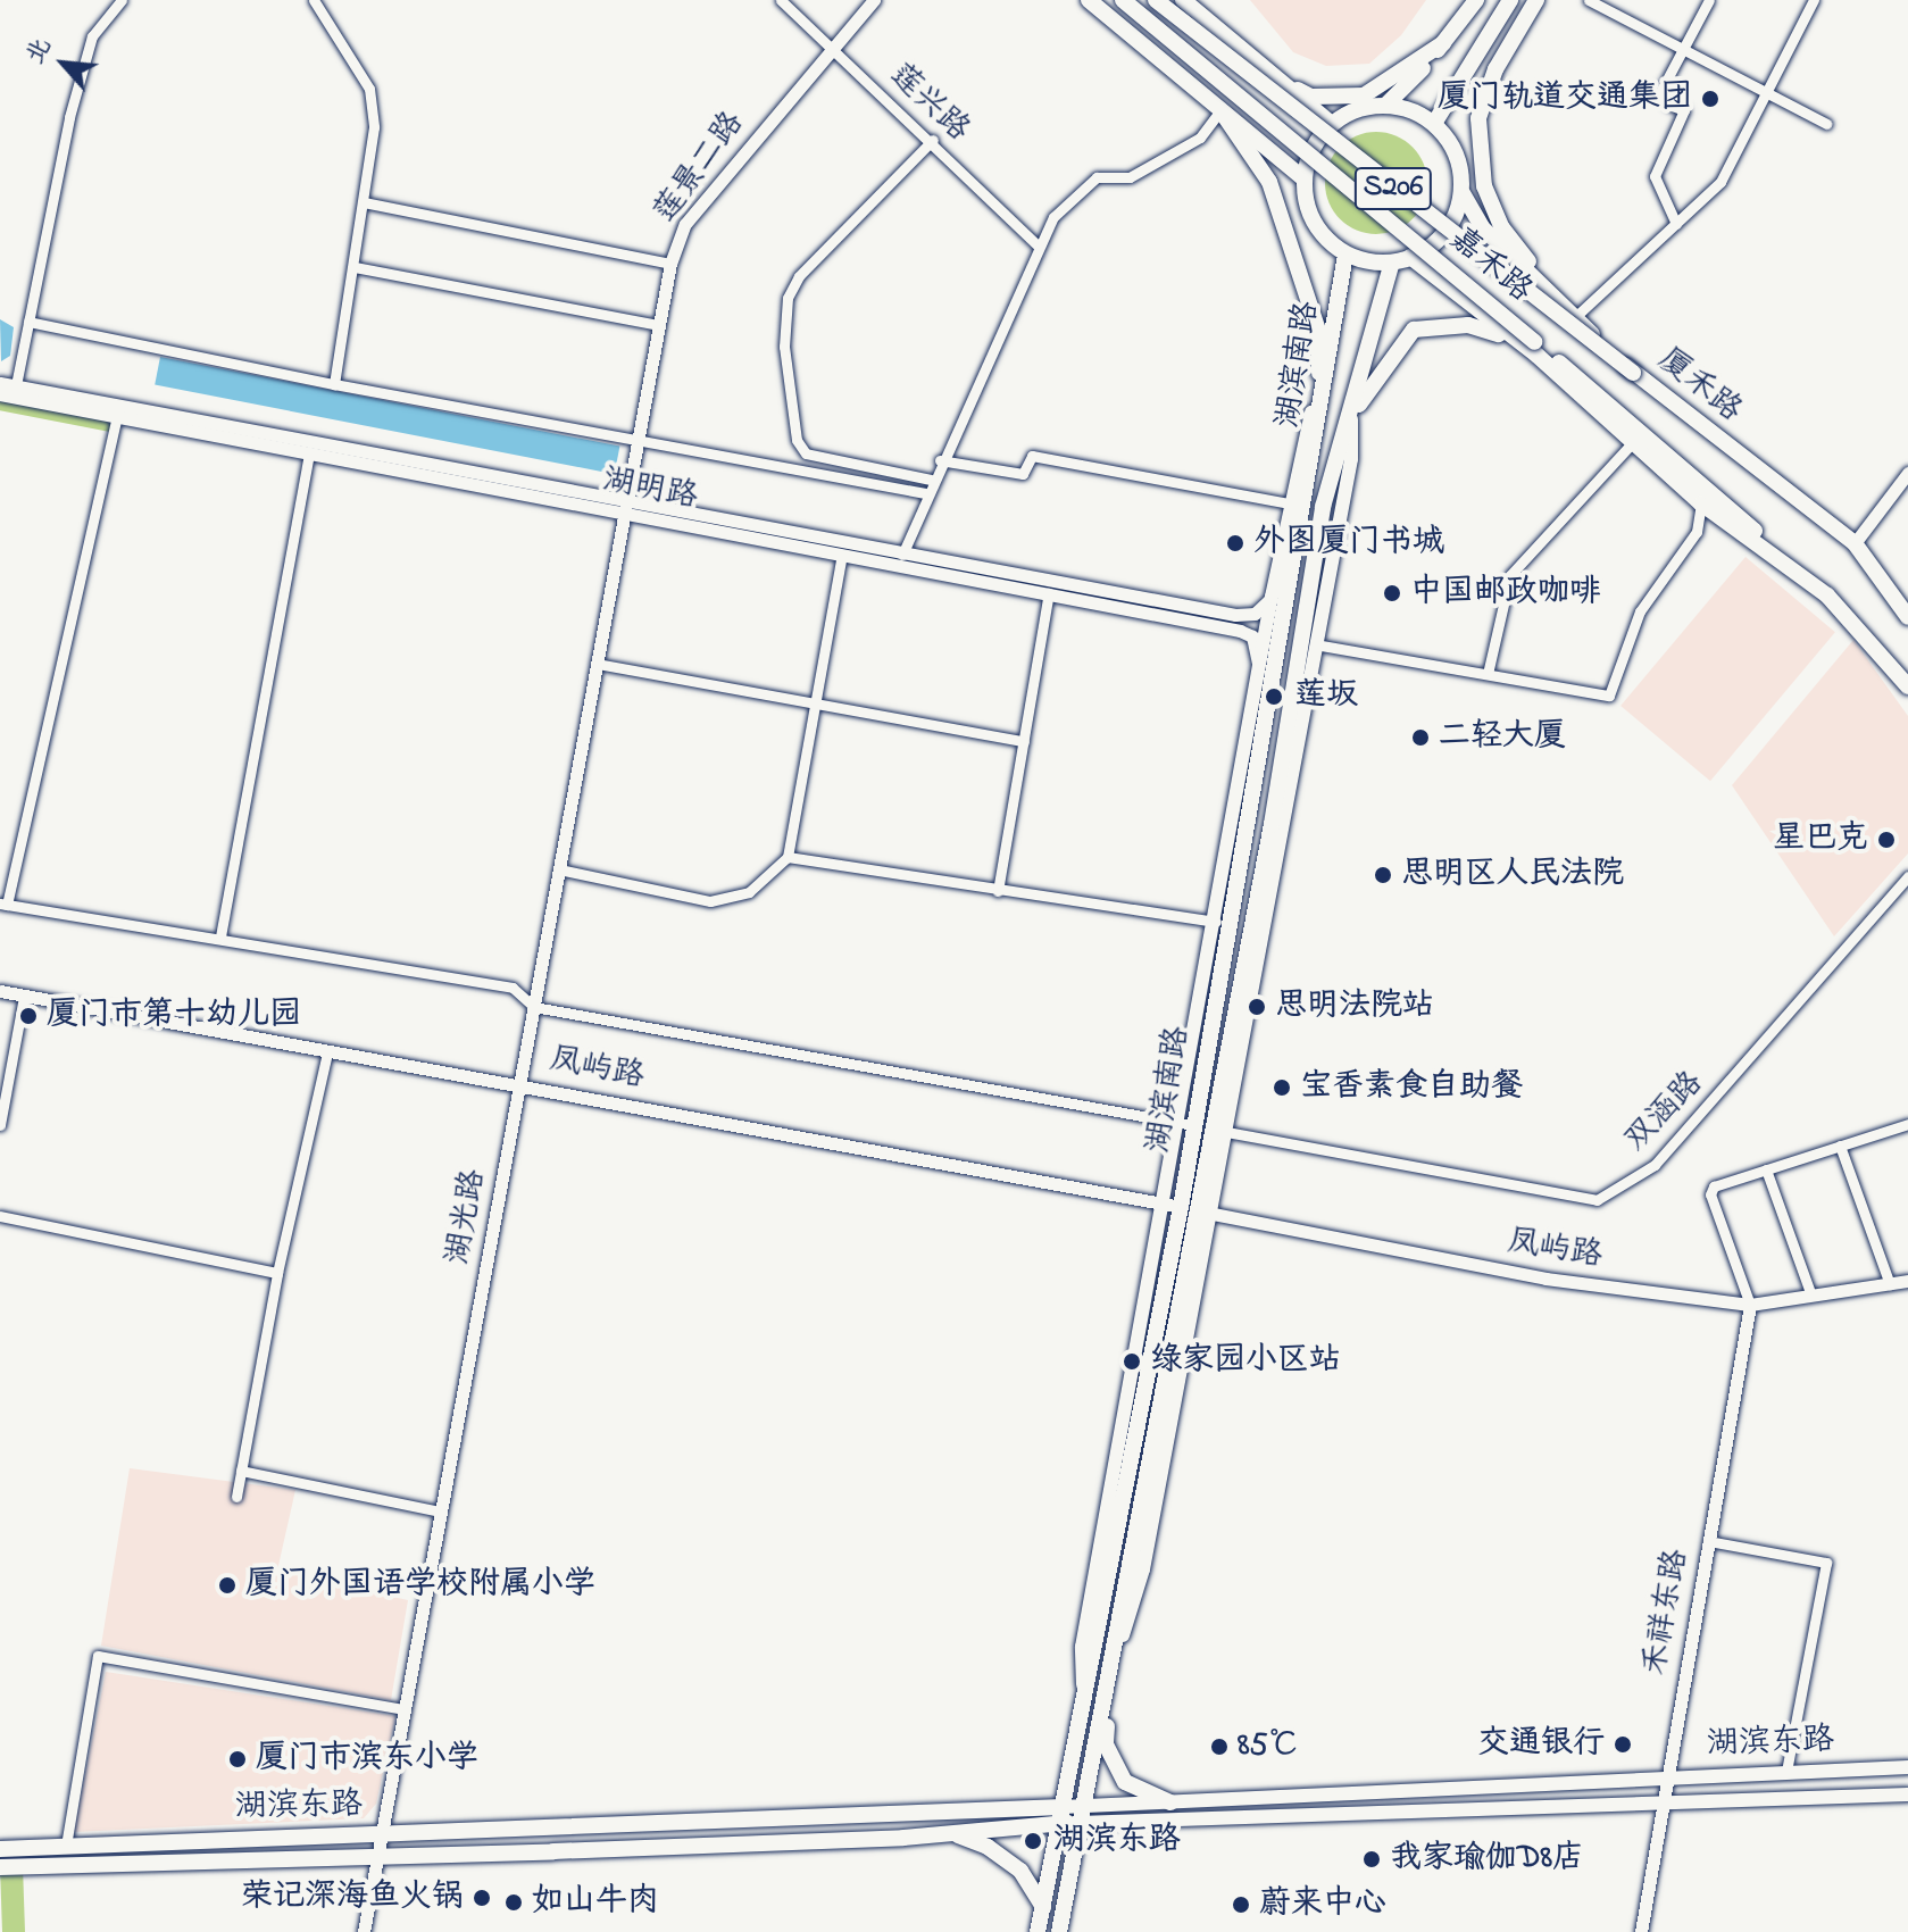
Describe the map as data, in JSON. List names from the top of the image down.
{
  "streets": {
    "main road": [
      "S206",
      "嘉禾路",
      "湖滨南路",
      "厦禾路",
      "湖滨东路"
    ],
    "street": [
      "莲兴路",
      "莲景二路",
      "湖明路",
      "凤屿路",
      "双涵路",
      "湖光路",
      "禾祥东路"
    ]
  },
  "crossings": [
    ["莲兴路", "莲景二路"],
    ["莲景二路", "湖明路"],
    ["莲景二路", "湖光路"],
    ["S206", "嘉禾路"],
    ["S206", "湖滨南路"],
    ["S206", "厦禾路"],
    ["嘉禾路", "厦禾路"],
    ["湖滨南路", "厦禾路"],
    ["湖滨南路", "凤屿路"],
    ["湖滨南路", "双涵路"],
    ["湖滨南路", "湖滨东路"],
    ["湖明路", "湖光路"],
    ["凤屿路", "湖光路"],
    ["凤屿路", "禾祥东路"],
    ["湖光路", "湖滨东路"],
    ["禾祥东路", "湖滨东路"]
  ],
  "places": [
    "厦门轨道交通集团",
    "外图厦门书城",
    "中国邮政咖啡",
    "莲坂",
    "二轻大厦",
    "星巴克",
    "思明区人民法院",
    "思明法院站",
    "厦门市第十幼儿园",
    "宝香素食自助餐",
    "绿家园小区站",
    "厦门外国语学校附属小学",
    "交通银行",
    "85℃",
    "厦门市滨东小学",
    "湖滨东路",
    "我家瑜伽D8店",
    "荣记深海鱼火锅",
    "如山牛肉",
    "蔚来中心"
  ],
  "north": "top left"
}
